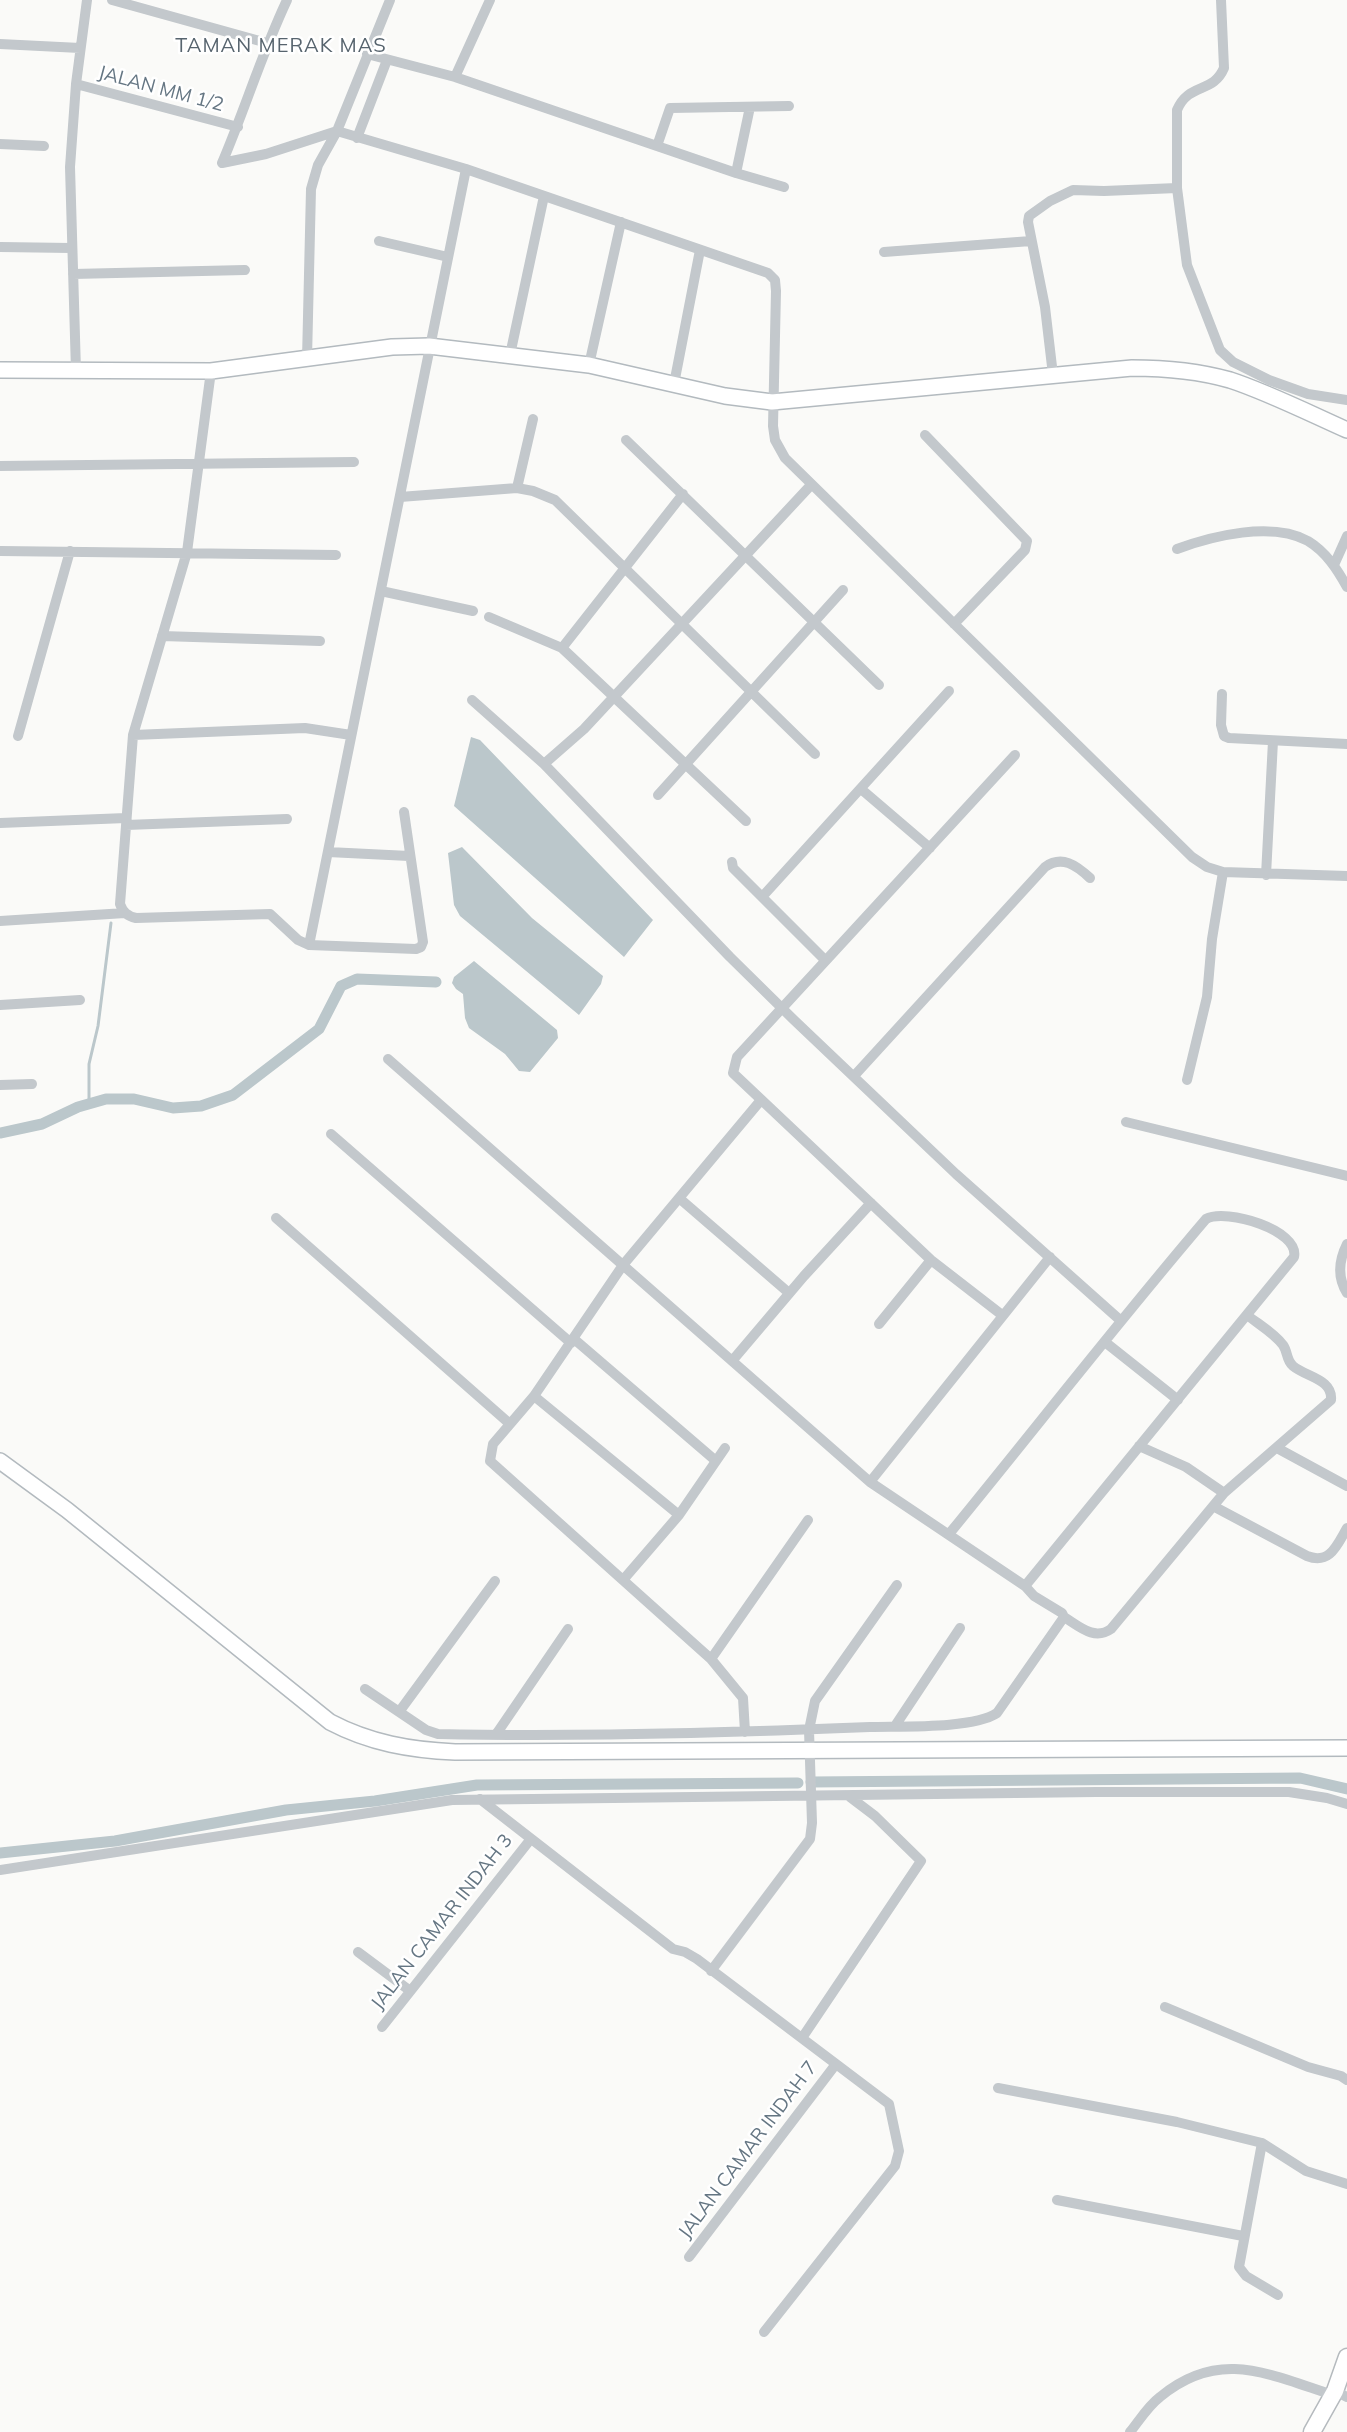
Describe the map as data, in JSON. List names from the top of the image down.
{
  "streets": {
    "street": ["JALAN MM 1/2", "JALAN CAMAR INDAH 3", "JALAN CAMAR INDAH 7"]
  },
  "districts": ["TAMAN MERAK MAS"]
}
